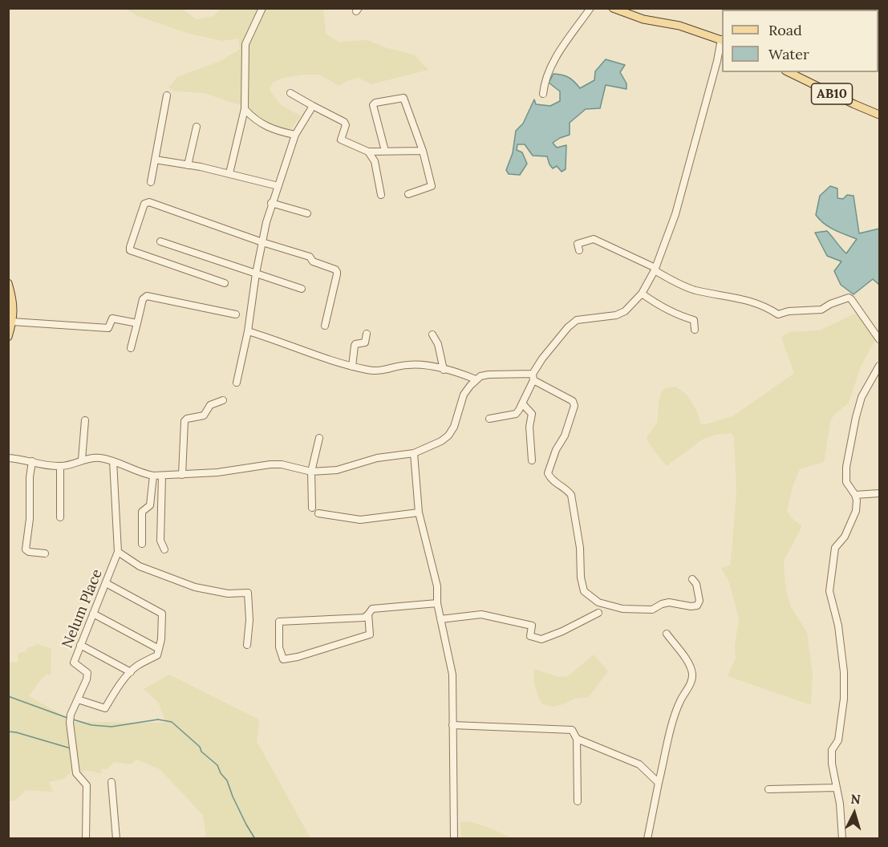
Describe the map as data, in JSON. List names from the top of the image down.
{
  "streets": {
    "main road": ["AB10"],
    "street": ["Nelum Place"]
  },
  "legend": ["Road", "Water"],
  "north": "top"
}
